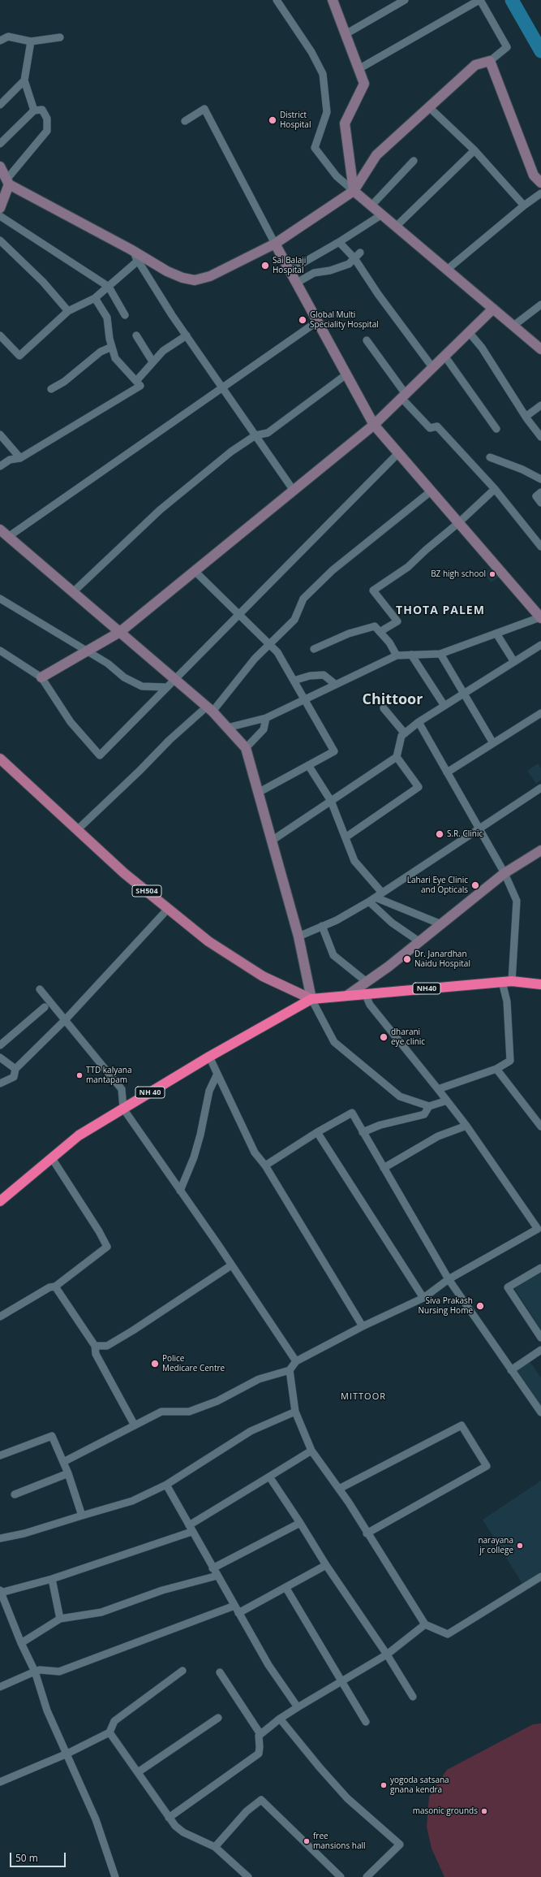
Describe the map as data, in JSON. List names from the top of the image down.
{
  "streets": {
    "highway": ["NH40", "NH 40"],
    "main road": ["SH504"]
  },
  "crossings": [
    ["SH504", "NH40"],
    ["SH504", "NH 40"],
    ["NH40", "NH 40"]
  ],
  "districts": ["THOTA PALEM", "Chittoor", "MITTOOR"],
  "places": [
    "District Hospital",
    "Sai Balaji Hospital",
    "Global Multi Speciality Hospital",
    "BZ high school",
    "S.R. Clinic",
    "Lahari Eye Clinic and Opticals",
    "Dr. Janardhan Naidu Hospital",
    "dharani eye clinic",
    "TTD kalyana mantapam",
    "Siva Prakash Nursing Home",
    "Police Medicare Centre",
    "narayana jr college",
    "yogoda satsana gnana kendra",
    "masonic grounds",
    "free mansions hall"
  ],
  "scale_bar": "50 m"
}
